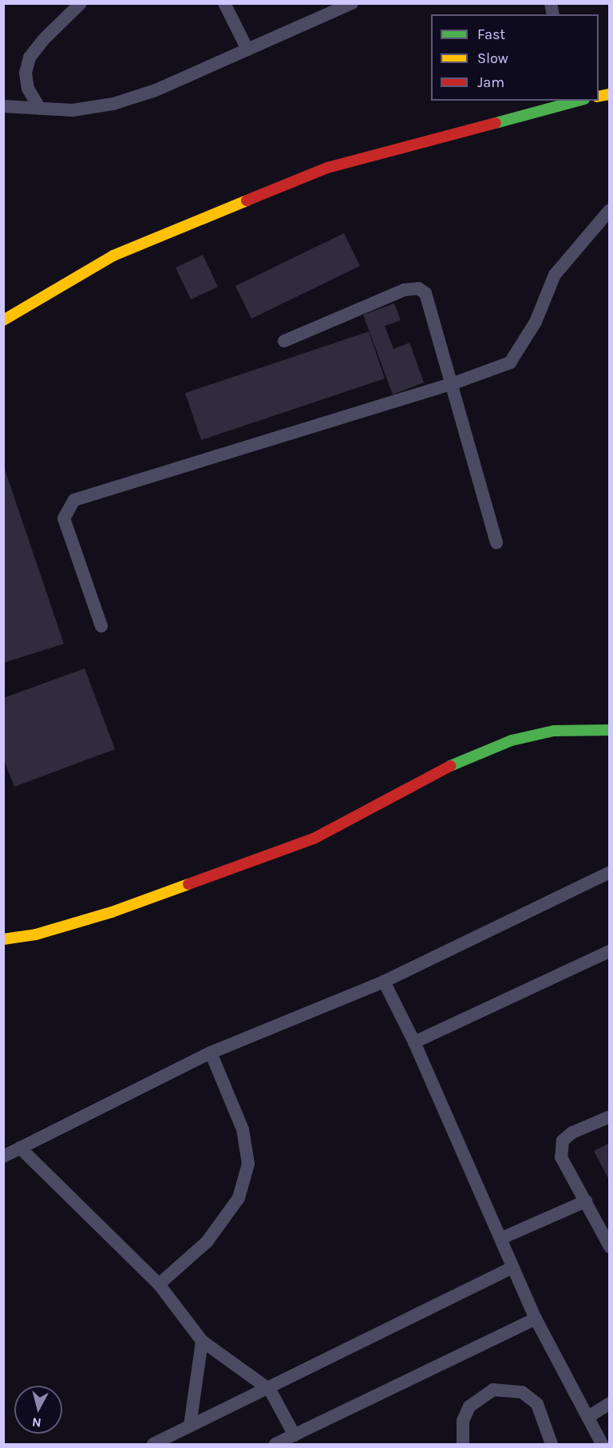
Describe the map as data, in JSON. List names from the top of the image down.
{
  "legend": ["Fast", "Slow", "Jam"],
  "north": "bottom"
}
